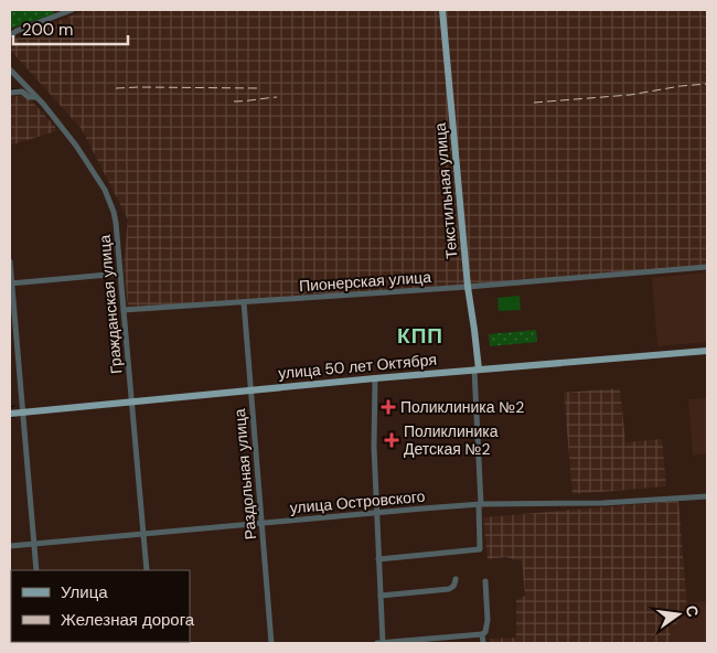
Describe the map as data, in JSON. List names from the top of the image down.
{
  "streets": {
    "main road": ["Текстильная улица", "улица 50 лет Октября"],
    "street": [
      "Пионерская улица",
      "Гражданская улица",
      "Раздольная улица",
      "улица Островского"
    ]
  },
  "crossings": [
    ["Текстильная улица", "Пионерская улица"],
    ["Текстильная улица", "улица 50 лет Октября"],
    ["Текстильная улица", "улица Островского"],
    ["Пионерская улица", "Гражданская улица"],
    ["Пионерская улица", "Раздольная улица"],
    ["Гражданская улица", "улица 50 лет Октября"],
    ["Гражданская улица", "улица Островского"],
    ["улица 50 лет Октября", "Раздольная улица"],
    ["Раздольная улица", "улица Островского"]
  ],
  "districts": ["КПП"],
  "places": {
    "health": ["Поликлиника №2", "Поликлиника Детская №2"]
  },
  "legend": ["Улица", "Железная дорога"],
  "scale_bar": "200 m",
  "north": "right"
}
